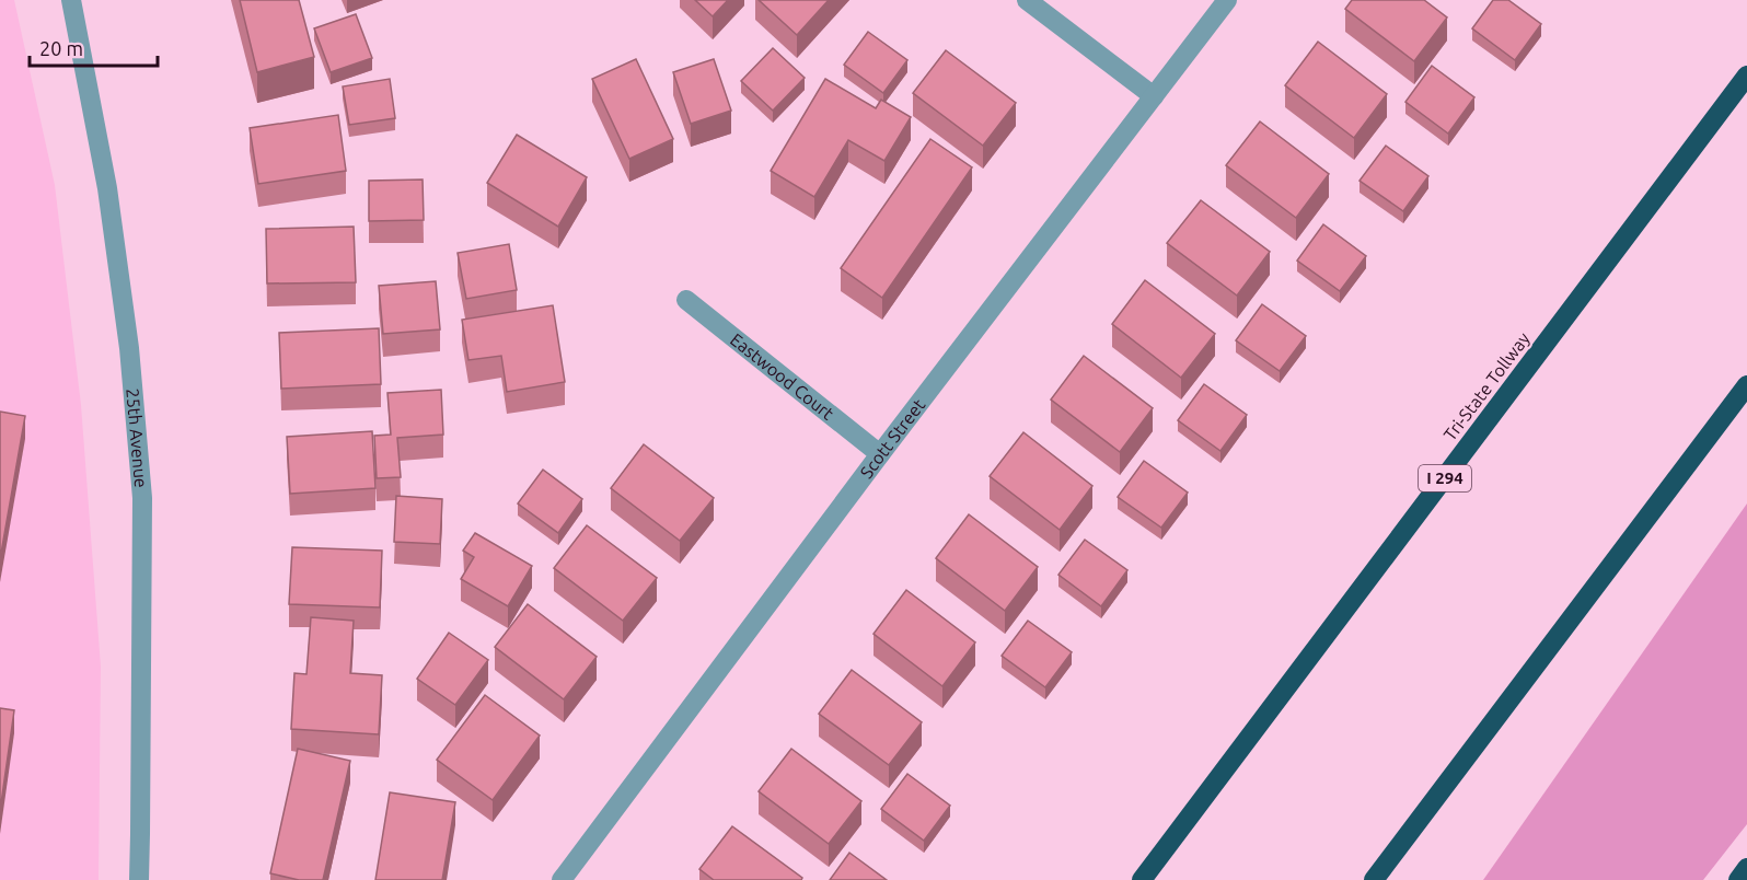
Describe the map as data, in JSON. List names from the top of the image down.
{
  "streets": {
    "highway": ["Tri-State Tollway", "I 294"],
    "street": ["Eastwood Court", "25th Avenue", "Scott Street"]
  },
  "crossings": [
    ["Eastwood Court", "Scott Street"]
  ],
  "scale_bar": "20 m"
}
